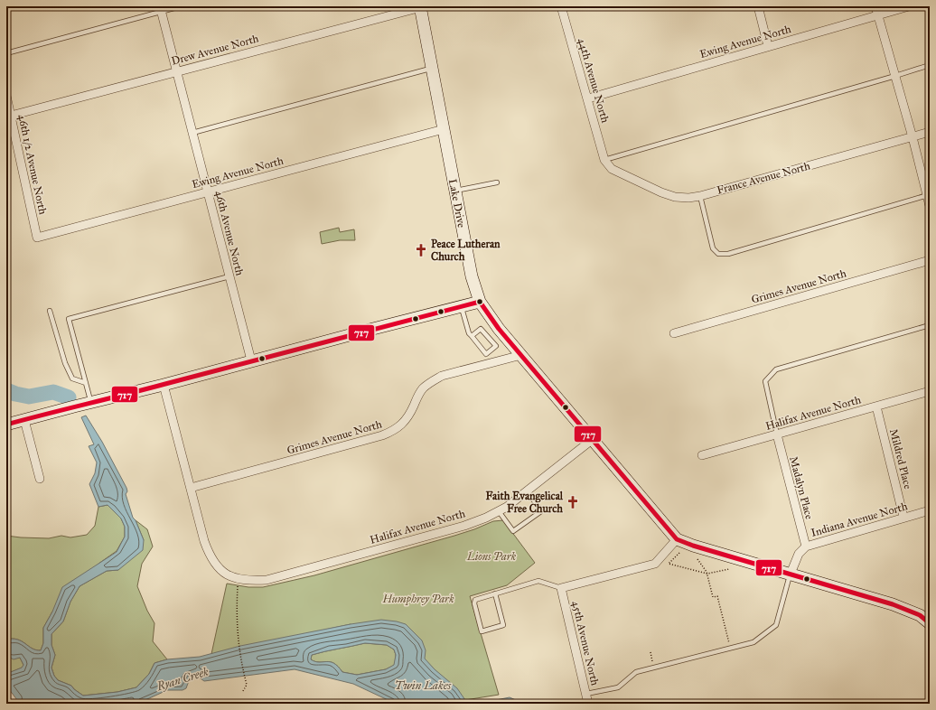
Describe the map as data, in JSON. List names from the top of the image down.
{
  "streets": {
    "street": [
      "Ewing Avenue North",
      "Drew Avenue North",
      "44th Avenue North",
      "46th 1/2 Avenue North",
      "France Avenue North",
      "Lake Drive",
      "46th Avenue North",
      "Grimes Avenue North",
      "Halifax Avenue North",
      "Mildred Place",
      "Madalyn Place",
      "Indiana Avenue North",
      "45th Avenue North"
    ]
  },
  "crossings": [
    ["Ewing Avenue North", "44th Avenue North"],
    ["Ewing Avenue North", "46th 1/2 Avenue North"],
    ["Ewing Avenue North", "Lake Drive"],
    ["Ewing Avenue North", "46th Avenue North"],
    ["Drew Avenue North", "46th 1/2 Avenue North"],
    ["Drew Avenue North", "Lake Drive"],
    ["Drew Avenue North", "46th Avenue North"],
    ["44th Avenue North", "France Avenue North"],
    ["Lake Drive", "Grimes Avenue North"],
    ["Lake Drive", "Halifax Avenue North"],
    ["Lake Drive", "Indiana Avenue North"],
    ["Grimes Avenue North", "Halifax Avenue North"],
    ["Halifax Avenue North", "Mildred Place"],
    ["Halifax Avenue North", "Madalyn Place"],
    ["Mildred Place", "Indiana Avenue North"],
    ["Madalyn Place", "Indiana Avenue North"]
  ],
  "water": ["Ryan Creek", "Twin Lakes"],
  "parks": ["Lions Park", "Humphrey Park"],
  "places": {
    "church": ["Peace Lutheran Church", "Faith Evangelical Free Church"]
  },
  "lines": ["transit line 717"]
}
